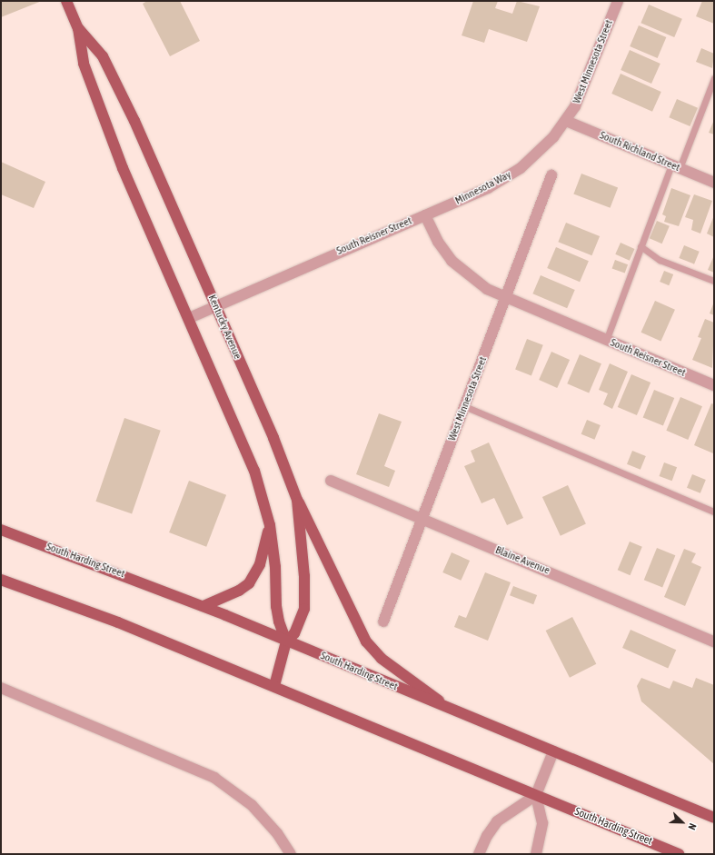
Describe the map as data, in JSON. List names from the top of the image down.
{
  "streets": {
    "main road": ["Kentucky Avenue", "South Harding Street"],
    "street": [
      "West Minnesota Street",
      "South Richland Street",
      "Minnesota Way",
      "South Reisner Street",
      "Blaine Avenue"
    ]
  },
  "crossings": [
    ["West Minnesota Street", "South Richland Street"],
    ["West Minnesota Street", "Minnesota Way"],
    ["West Minnesota Street", "South Reisner Street"],
    ["West Minnesota Street", "Blaine Avenue"],
    ["South Richland Street", "Minnesota Way"],
    ["Minnesota Way", "South Reisner Street"],
    ["South Reisner Street", "Kentucky Avenue"],
    ["Kentucky Avenue", "South Harding Street"]
  ],
  "north": "bottom right"
}
